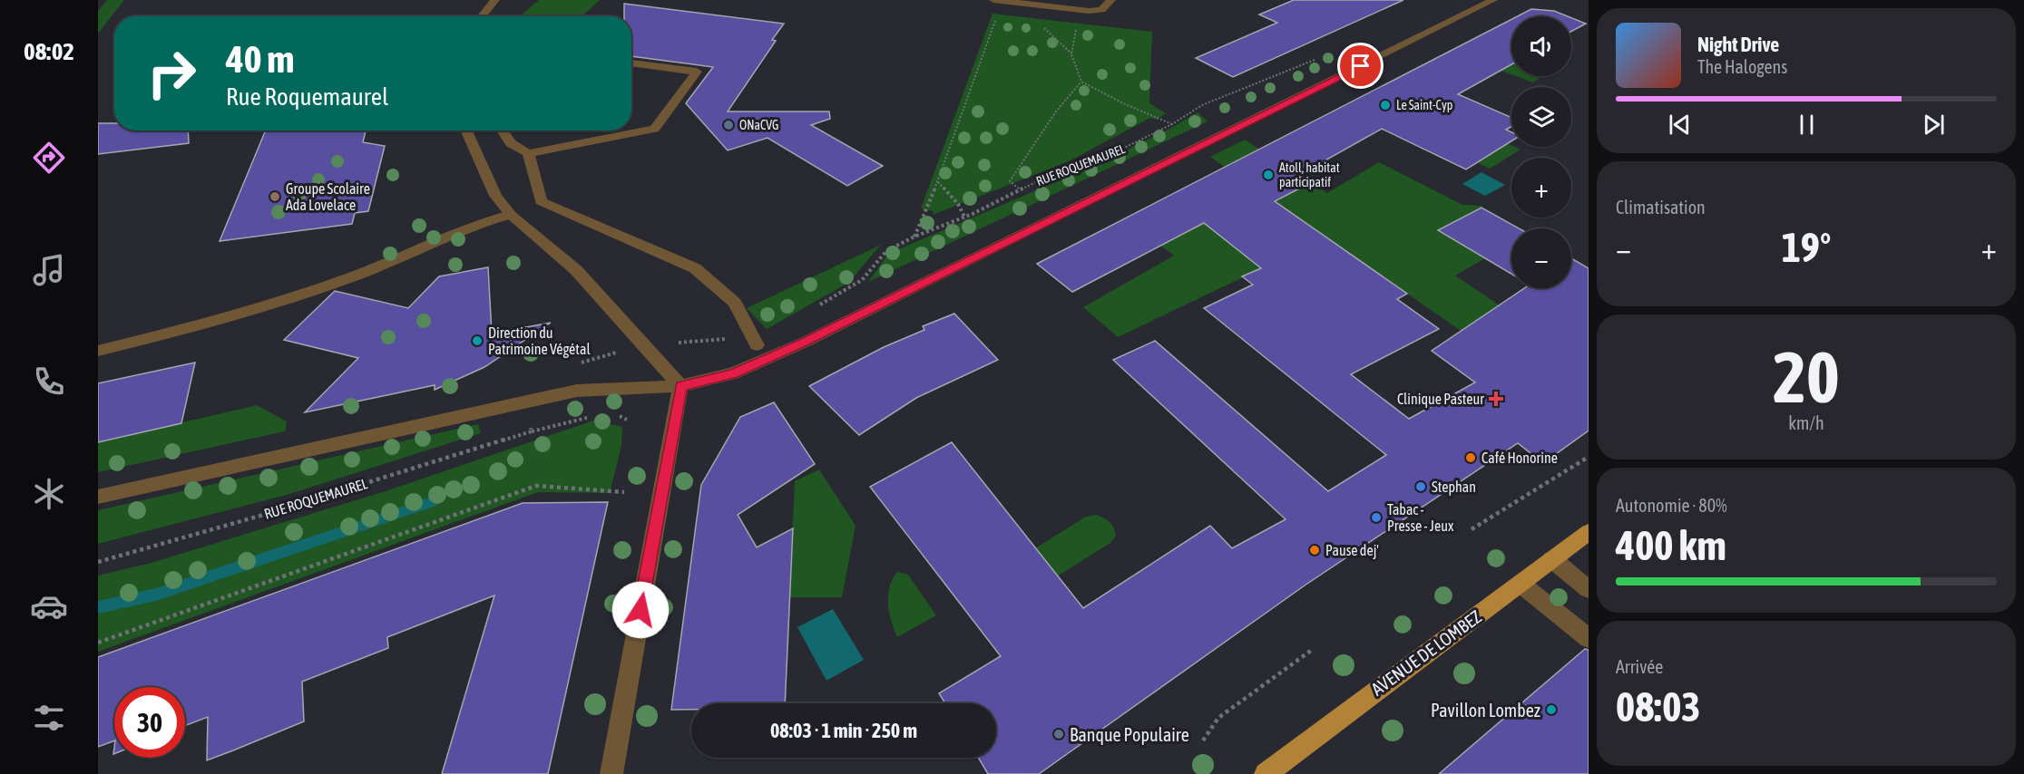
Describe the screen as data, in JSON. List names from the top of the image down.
{
  "streets": {
    "main road": ["AVENUE DE LOMBEZ"],
    "path": ["RUE ROQUEMAUREL"]
  },
  "places": {
    "other": [
      "Le Saint-Cyp",
      "ONaCVG",
      "Atoll, habitat participatif",
      "Groupe Scolaire Ada Lovelace",
      "Direction du Patrimoine Végétal",
      "Café Honorine",
      "Stephan",
      "Tabac - Presse - Jeux",
      "Pause dej'",
      "Pavillon Lombez",
      "Banque Populaire"
    ],
    "health": ["Clinique Pasteur"]
  },
  "page": {
    "tabs": "08:02",
    "map_buttons": ["+", "−"],
    "turn": ["40 m", "Rue Roquemaurel"],
    "song": ["Night Drive", "The Halogens"],
    "tile": [
      "Climatisation",
      ["20", "km/h"],
      ["Autonomie · 80%", "400 km"],
      ["Arrivée", "08:03"]
    ],
    "heat": ["−", "19°", "+"],
    "limit": "30",
    "trip": "08:03 · 1 min · 250 m"
  }
}
